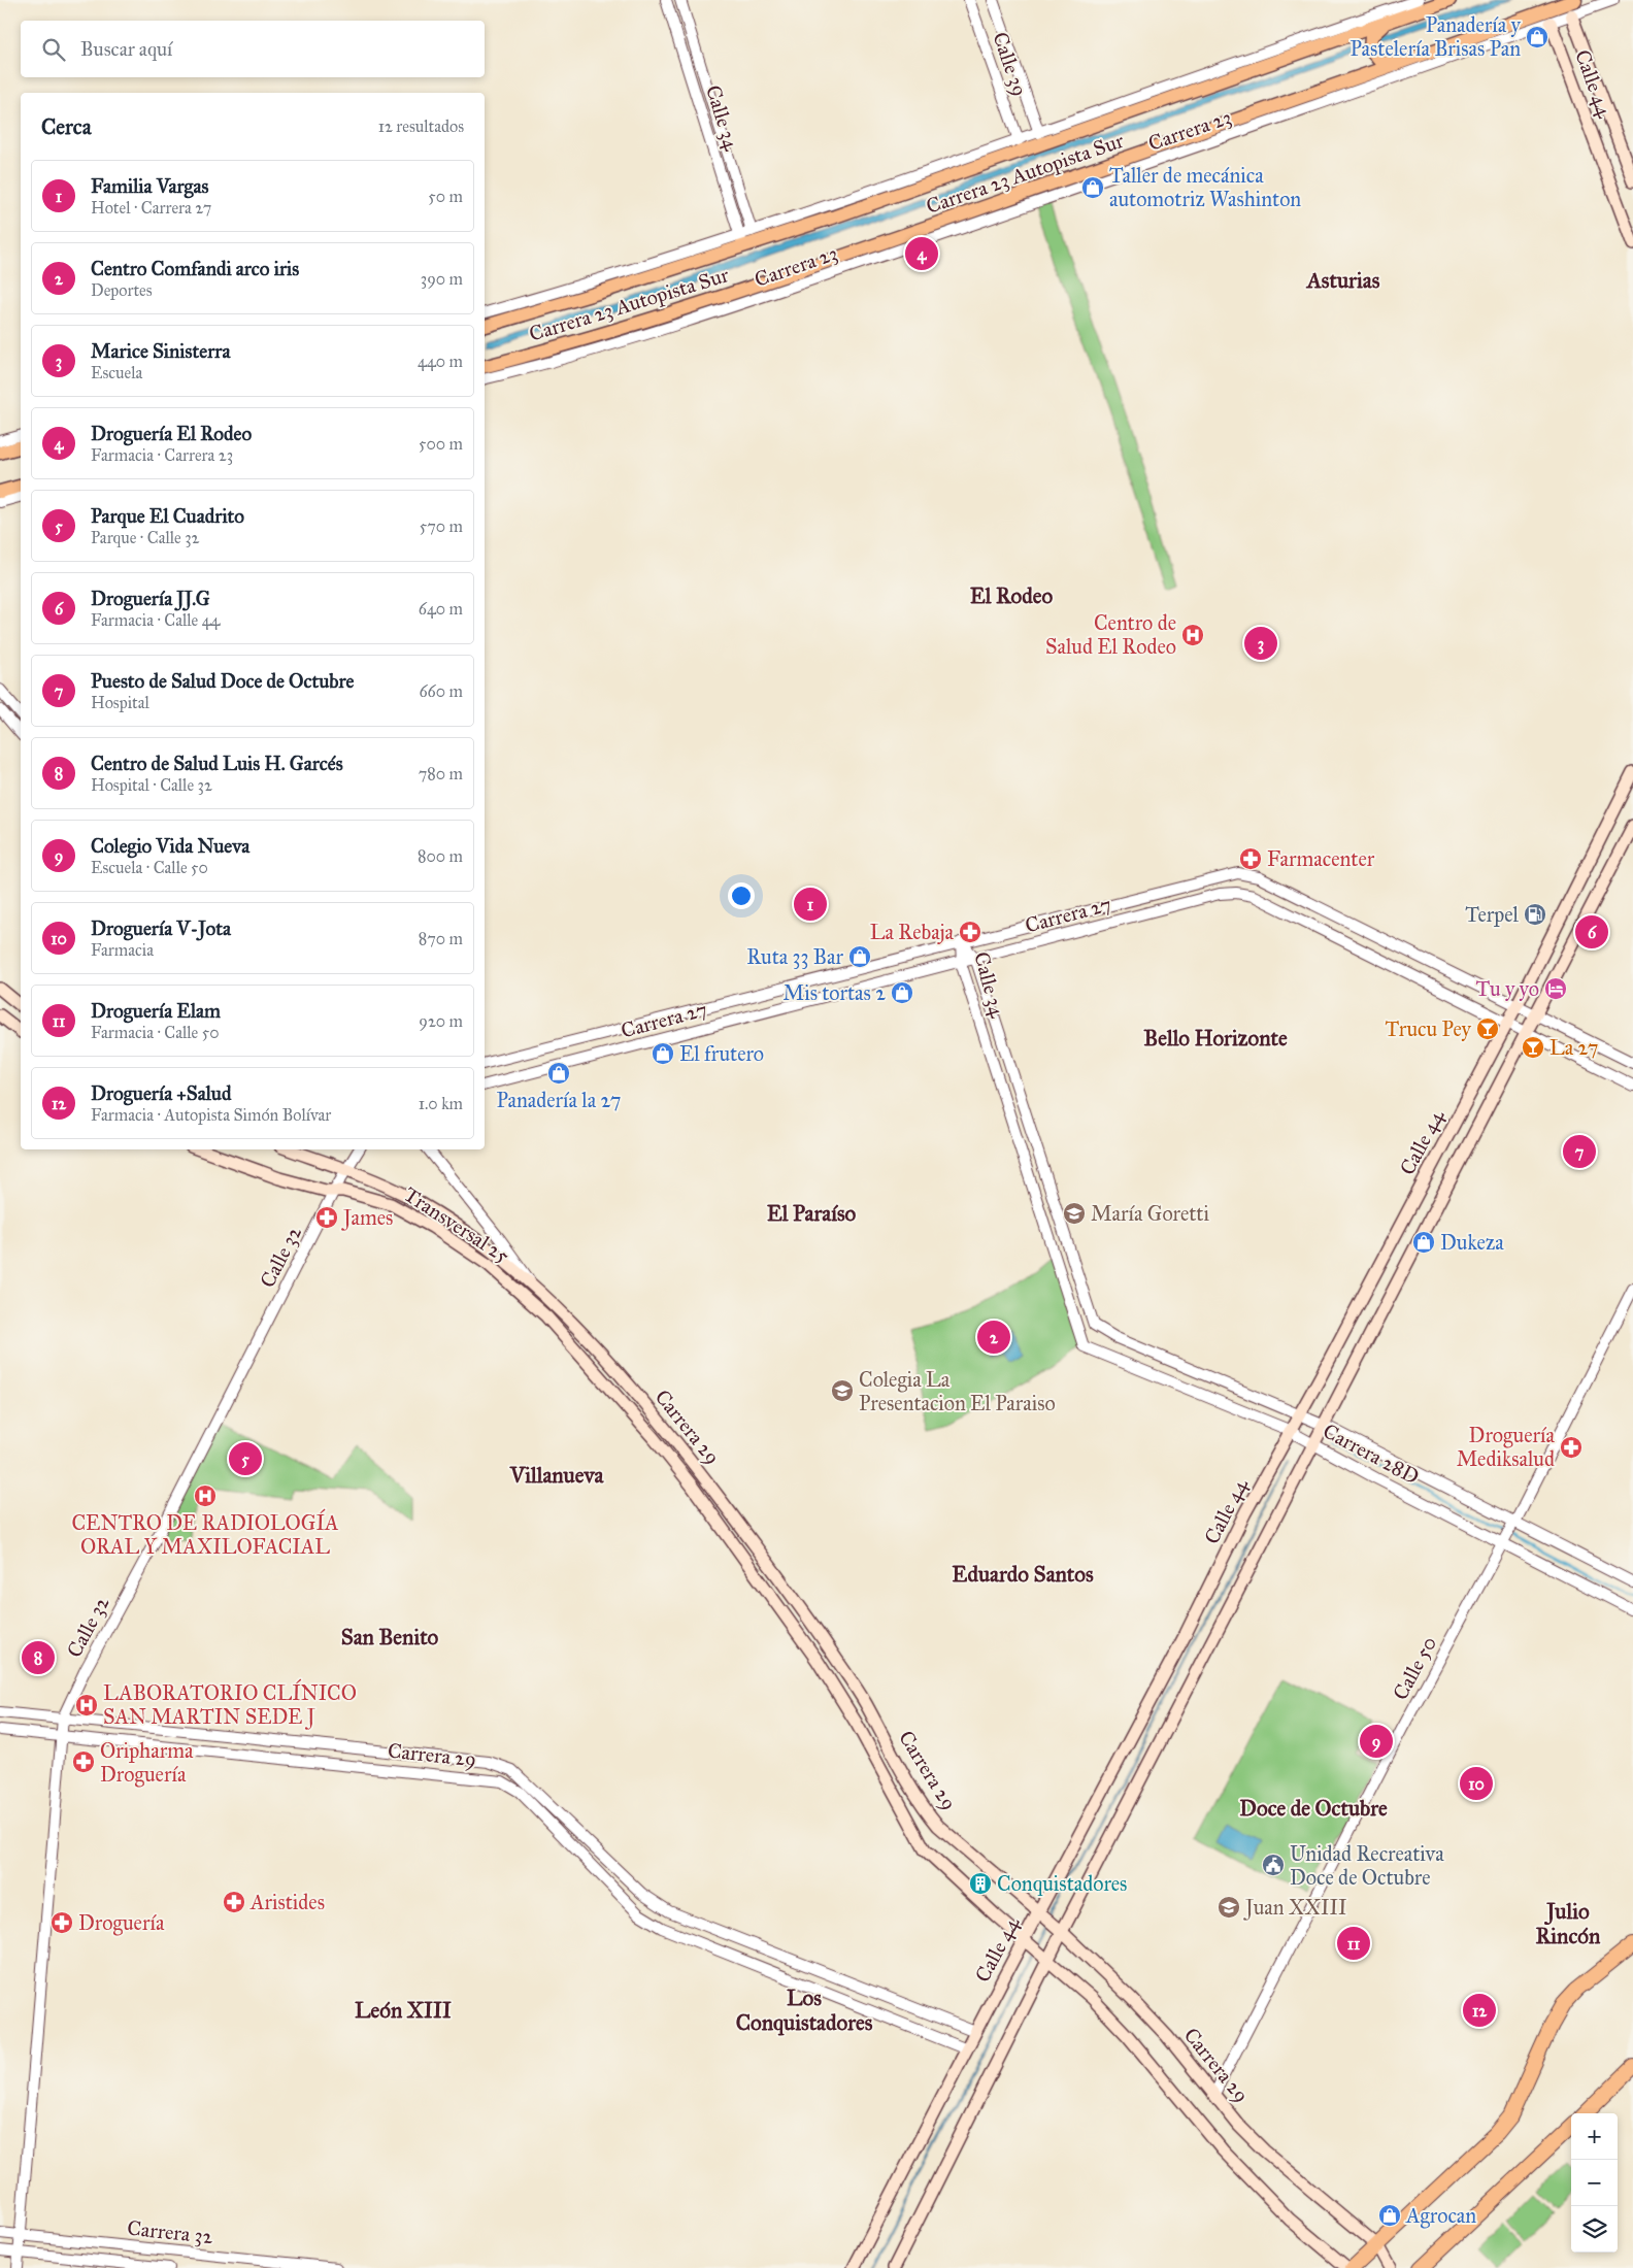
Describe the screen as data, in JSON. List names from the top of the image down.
{
  "streets": {
    "main road": [
      "Calle 44",
      "Carrera 23 Autopista Sur",
      "Transversal 25",
      "Carrera 29"
    ],
    "street": [
      "Calle 39",
      "Calle 34",
      "Carrera 23",
      "Carrera 27",
      "Calle 32",
      "Carrera 28D",
      "Calle 50",
      "Carrera 32"
    ]
  },
  "crossings": [
    ["Calle 44", "Carrera 23"],
    ["Calle 44", "Carrera 27"],
    ["Calle 44", "Carrera 29"],
    ["Calle 44", "Carrera 28D"],
    ["Calle 34", "Carrera 23 Autopista Sur"],
    ["Calle 34", "Carrera 27"],
    ["Calle 34", "Carrera 28D"],
    ["Transversal 25", "Calle 32"],
    ["Transversal 25", "Carrera 29"],
    ["Calle 32", "Carrera 29"],
    ["Calle 32", "Carrera 32"],
    ["Carrera 29", "Calle 50"],
    ["Carrera 28D", "Calle 50"]
  ],
  "districts": [
    "Asturias",
    "El Rodeo",
    "Bello Horizonte",
    "El Paraíso",
    "Villanueva",
    "Eduardo Santos",
    "San Benito",
    "Doce de Octubre",
    "Julio Rincón",
    "Los Conquistadores",
    "León XIII"
  ],
  "places": {
    "shop": [
      "Panadería y Pastelería Brisas Pan",
      "Taller de mecánica automotriz Washinton",
      "Ruta 33 Bar",
      "Mis tortas 2",
      "El frutero",
      "Panadería la 27",
      "Dukeza",
      "Agrocan"
    ],
    "hospital": ["Centro de Salud El Rodeo", "CENTRO DE RADIOLOGÍA ORAL Y MAXILOFACIAL", "LABORATORIO CLÍNICO SAN MARTIN SEDE J"],
    "pharmacy": [
      "Farmacenter",
      "La Rebaja",
      "James",
      "Droguería Mediksalud",
      "Oripharma Droguería",
      "Aristides",
      "Droguería"
    ],
    "fuel station": ["Terpel"],
    "hotel": ["Tu y yo"],
    "bar": ["Trucu Pey", "La 27"],
    "school or university": ["María Goretti", "Colegia La Presentacion El Paraiso", "Juan XXIII"],
    "public building": ["Unidad Recreativa Doce de Octubre"],
    "building": ["Conquistadores"]
  },
  "page": {
    "search": "Buscar aquí",
    "heading": ["Cerca", "12 resultados"],
    "list": [
      {
        "mark": "1",
        "name": "Familia Vargas",
        "note": "Hotel · Carrera 27",
        "value": "50 m"
      },
      {
        "mark": "2",
        "name": "Centro Comfandi arco iris",
        "note": "Deportes",
        "value": "390 m"
      },
      {
        "mark": "3",
        "name": "Marice Sinisterra",
        "note": "Escuela",
        "value": "440 m"
      },
      {
        "mark": "4",
        "name": "Droguería El Rodeo",
        "note": "Farmacia · Carrera 23",
        "value": "500 m"
      },
      {
        "mark": "5",
        "name": "Parque El Cuadrito",
        "note": "Parque · Calle 32",
        "value": "570 m"
      },
      {
        "mark": "6",
        "name": "Droguería JJ.G",
        "note": "Farmacia · Calle 44",
        "value": "640 m"
      },
      {
        "mark": "7",
        "name": "Puesto de Salud Doce de Octubre",
        "note": "Hospital",
        "value": "660 m"
      },
      {
        "mark": "8",
        "name": "Centro de Salud Luis H. Garcés",
        "note": "Hospital · Calle 32",
        "value": "780 m"
      },
      {
        "mark": "9",
        "name": "Colegio Vida Nueva",
        "note": "Escuela · Calle 50",
        "value": "800 m"
      },
      {
        "mark": "10",
        "name": "Droguería V-Jota",
        "note": "Farmacia",
        "value": "870 m"
      },
      {
        "mark": "11",
        "name": "Droguería Elam",
        "note": "Farmacia · Calle 50",
        "value": "920 m"
      },
      {
        "mark": "12",
        "name": "Droguería +Salud",
        "note": "Farmacia · Autopista Simón Bolívar",
        "value": "1.0 km"
      }
    ],
    "pins": [
      "4",
      "3",
      "1",
      "6",
      "7",
      "2",
      "5",
      "8",
      "9",
      "10",
      "11",
      "12"
    ],
    "map_buttons": ["+", "−"]
  }
}
